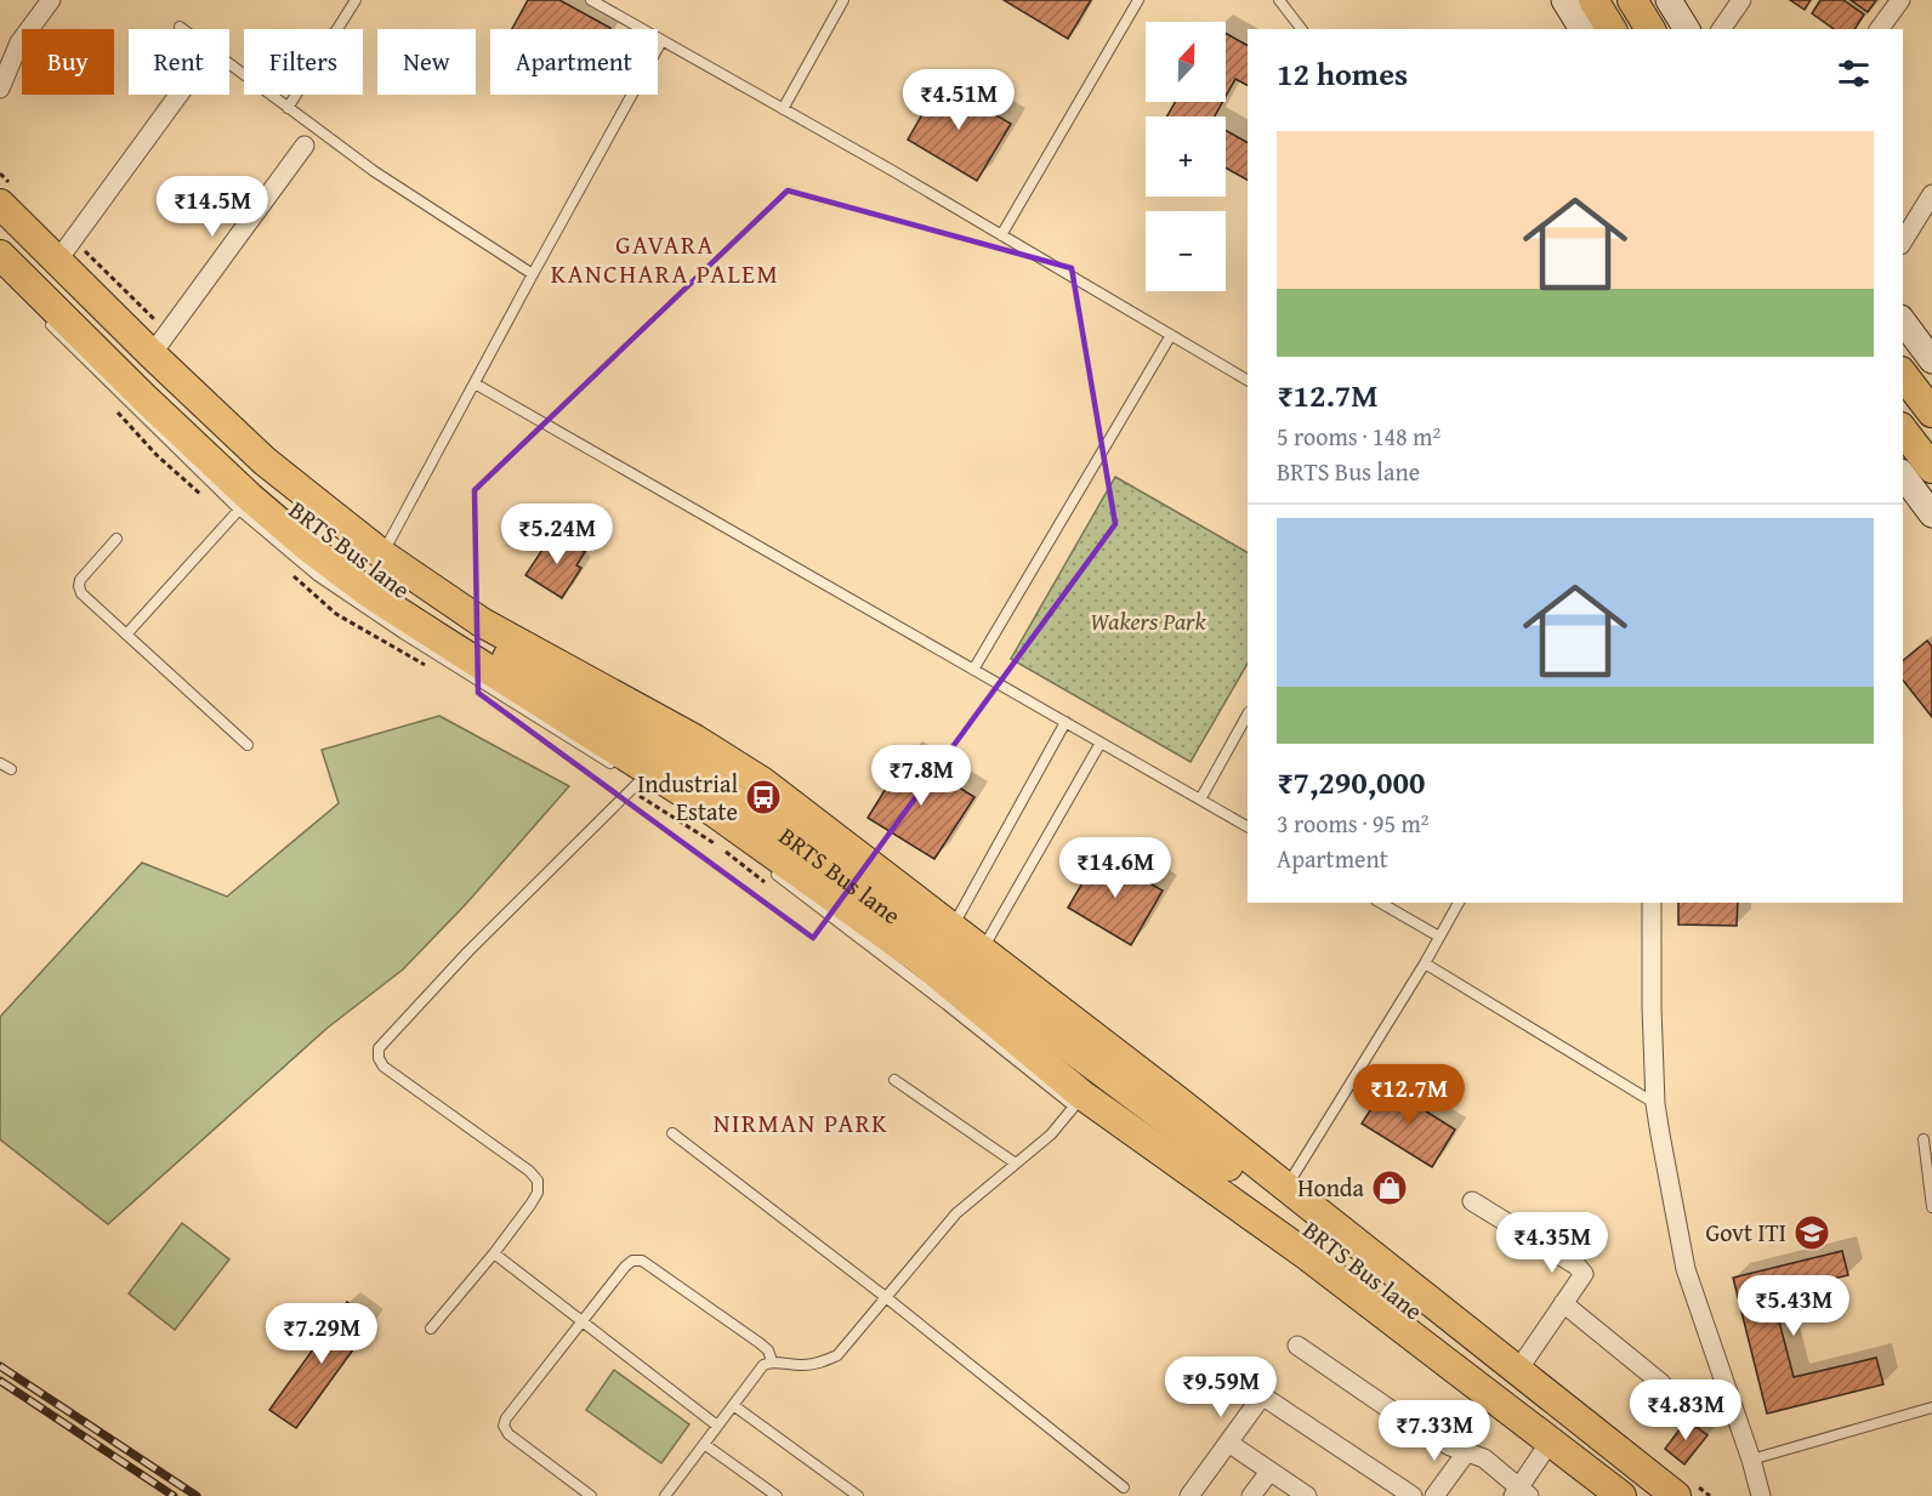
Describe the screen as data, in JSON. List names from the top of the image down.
{
  "streets": {
    "main road": ["BRTS Bus lane"]
  },
  "districts": ["GAVARA KANCHARA PALEM", "NIRMAN PARK"],
  "parks": ["Wakers Park"],
  "places": {
    "bus stop": ["Industrial Estate"],
    "shop": ["Honda"],
    "school or university": ["Govt ITI"]
  },
  "north": "top",
  "page": {
    "map_buttons": ["+", "−"],
    "chip": [
      "Buy",
      "Rent",
      "Filters",
      "New",
      "Apartment"
    ],
    "heading": "12 homes",
    "price": [
      "₹4.51M",
      "₹14.5M",
      "₹5.24M",
      "₹7.8M",
      "₹14.6M",
      "₹12.7M",
      "₹4.35M",
      "₹5.43M",
      "₹7.29M",
      "₹9.59M",
      "₹4.83M",
      "₹7.33M"
    ],
    "list": [
      {
        "name": "₹12.7M",
        "note": "5 rooms · 148 m² · BRTS Bus lane"
      },
      {
        "name": "₹7,290,000",
        "note": "3 rooms · 95 m² · Apartment"
      }
    ]
  }
}
